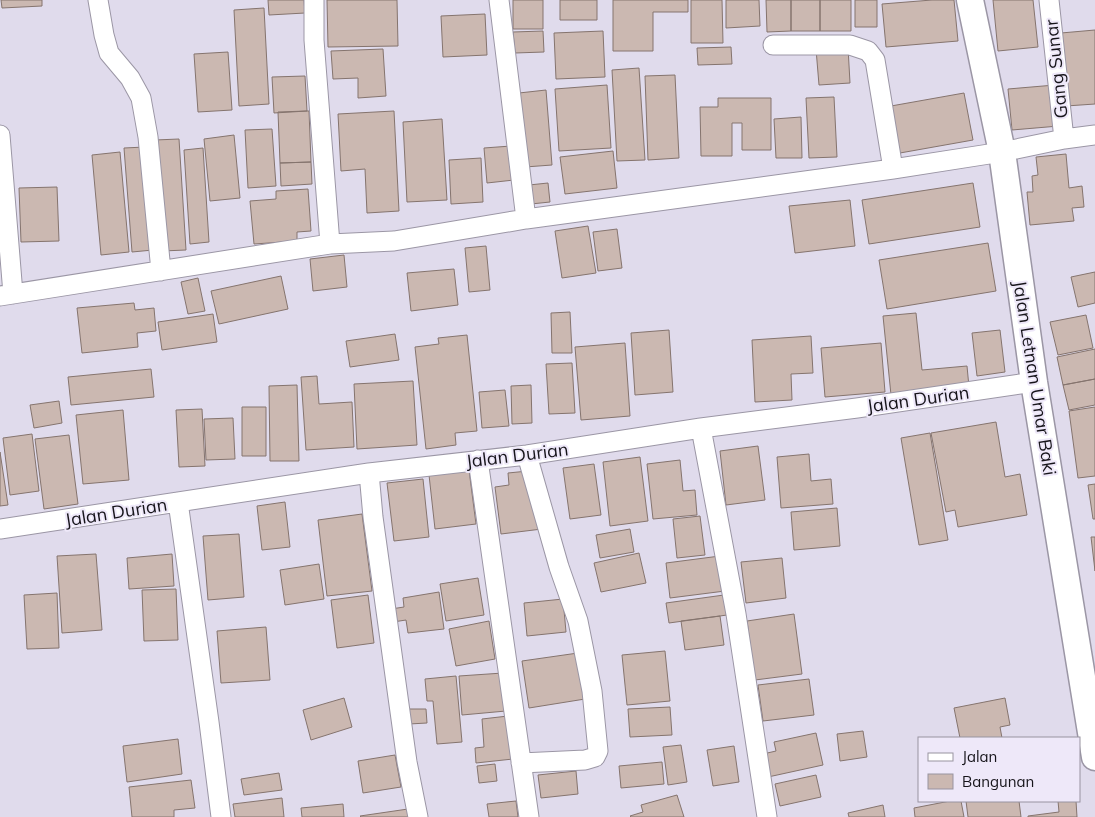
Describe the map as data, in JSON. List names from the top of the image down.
{
  "streets": {
    "street": ["Gang Sunar", "Jalan Letnan Umar Baki", "Jalan Durian"]
  },
  "crossings": [
    ["Jalan Letnan Umar Baki", "Jalan Durian"]
  ],
  "legend": ["Jalan", "Bangunan"]
}
